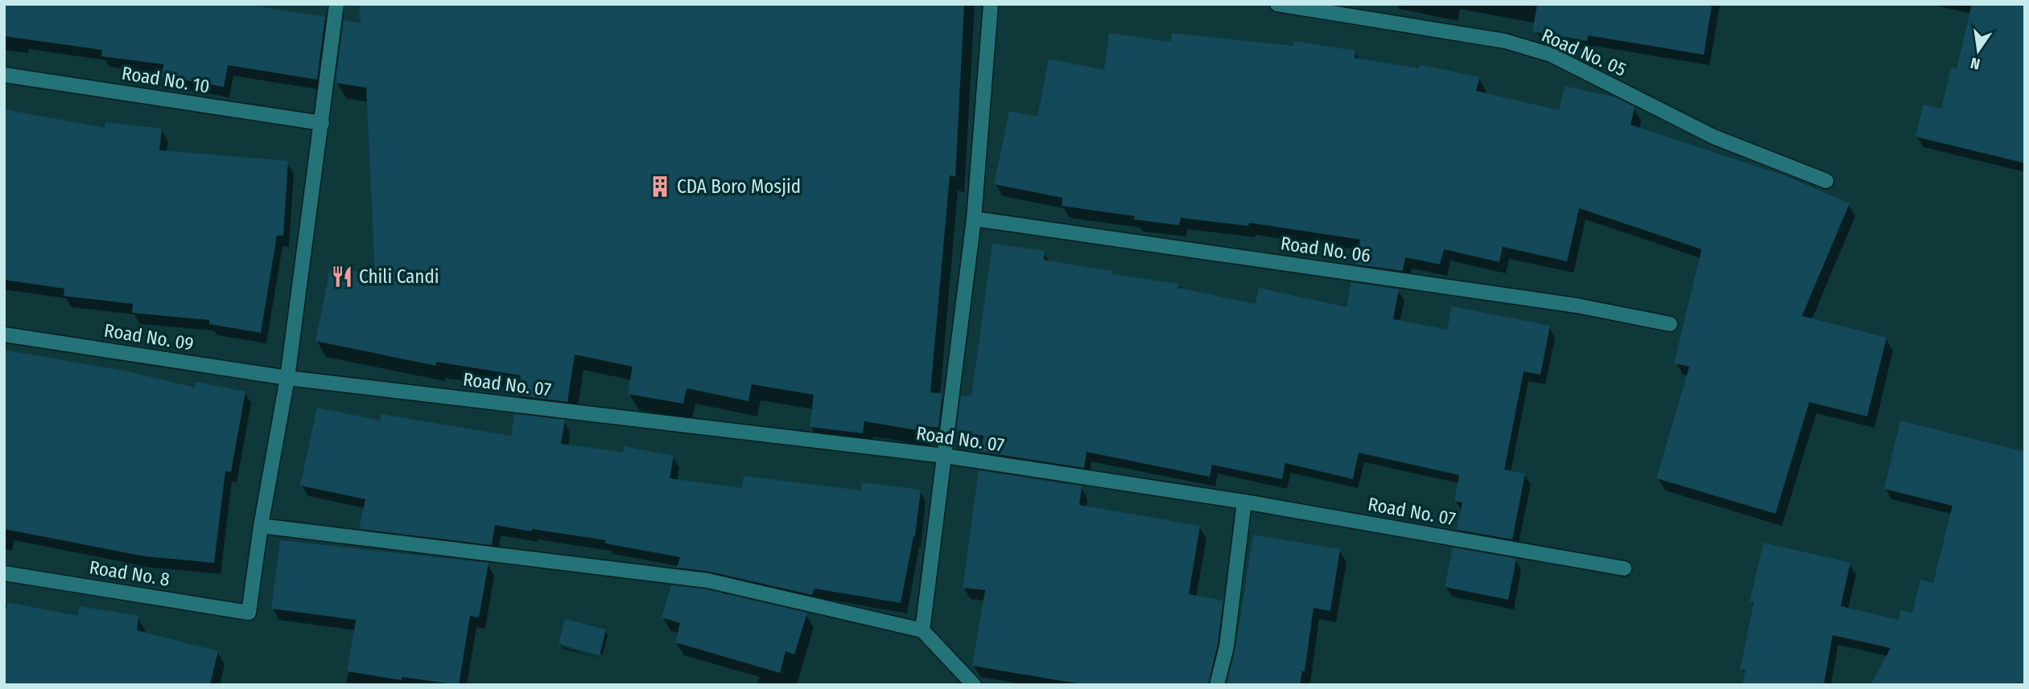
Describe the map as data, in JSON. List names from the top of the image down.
{
  "streets": {
    "street": [
      "Road No. 05",
      "Road No. 10",
      "Road No. 06",
      "Road No. 09",
      "Road No. 07",
      "Road No. 8"
    ]
  },
  "crossings": [
    ["Road No. 09", "Road No. 07"]
  ],
  "places": {
    "building": ["CDA Boro Mosjid"],
    "restaurant": ["Chili Candi"]
  },
  "north": "bottom"
}
